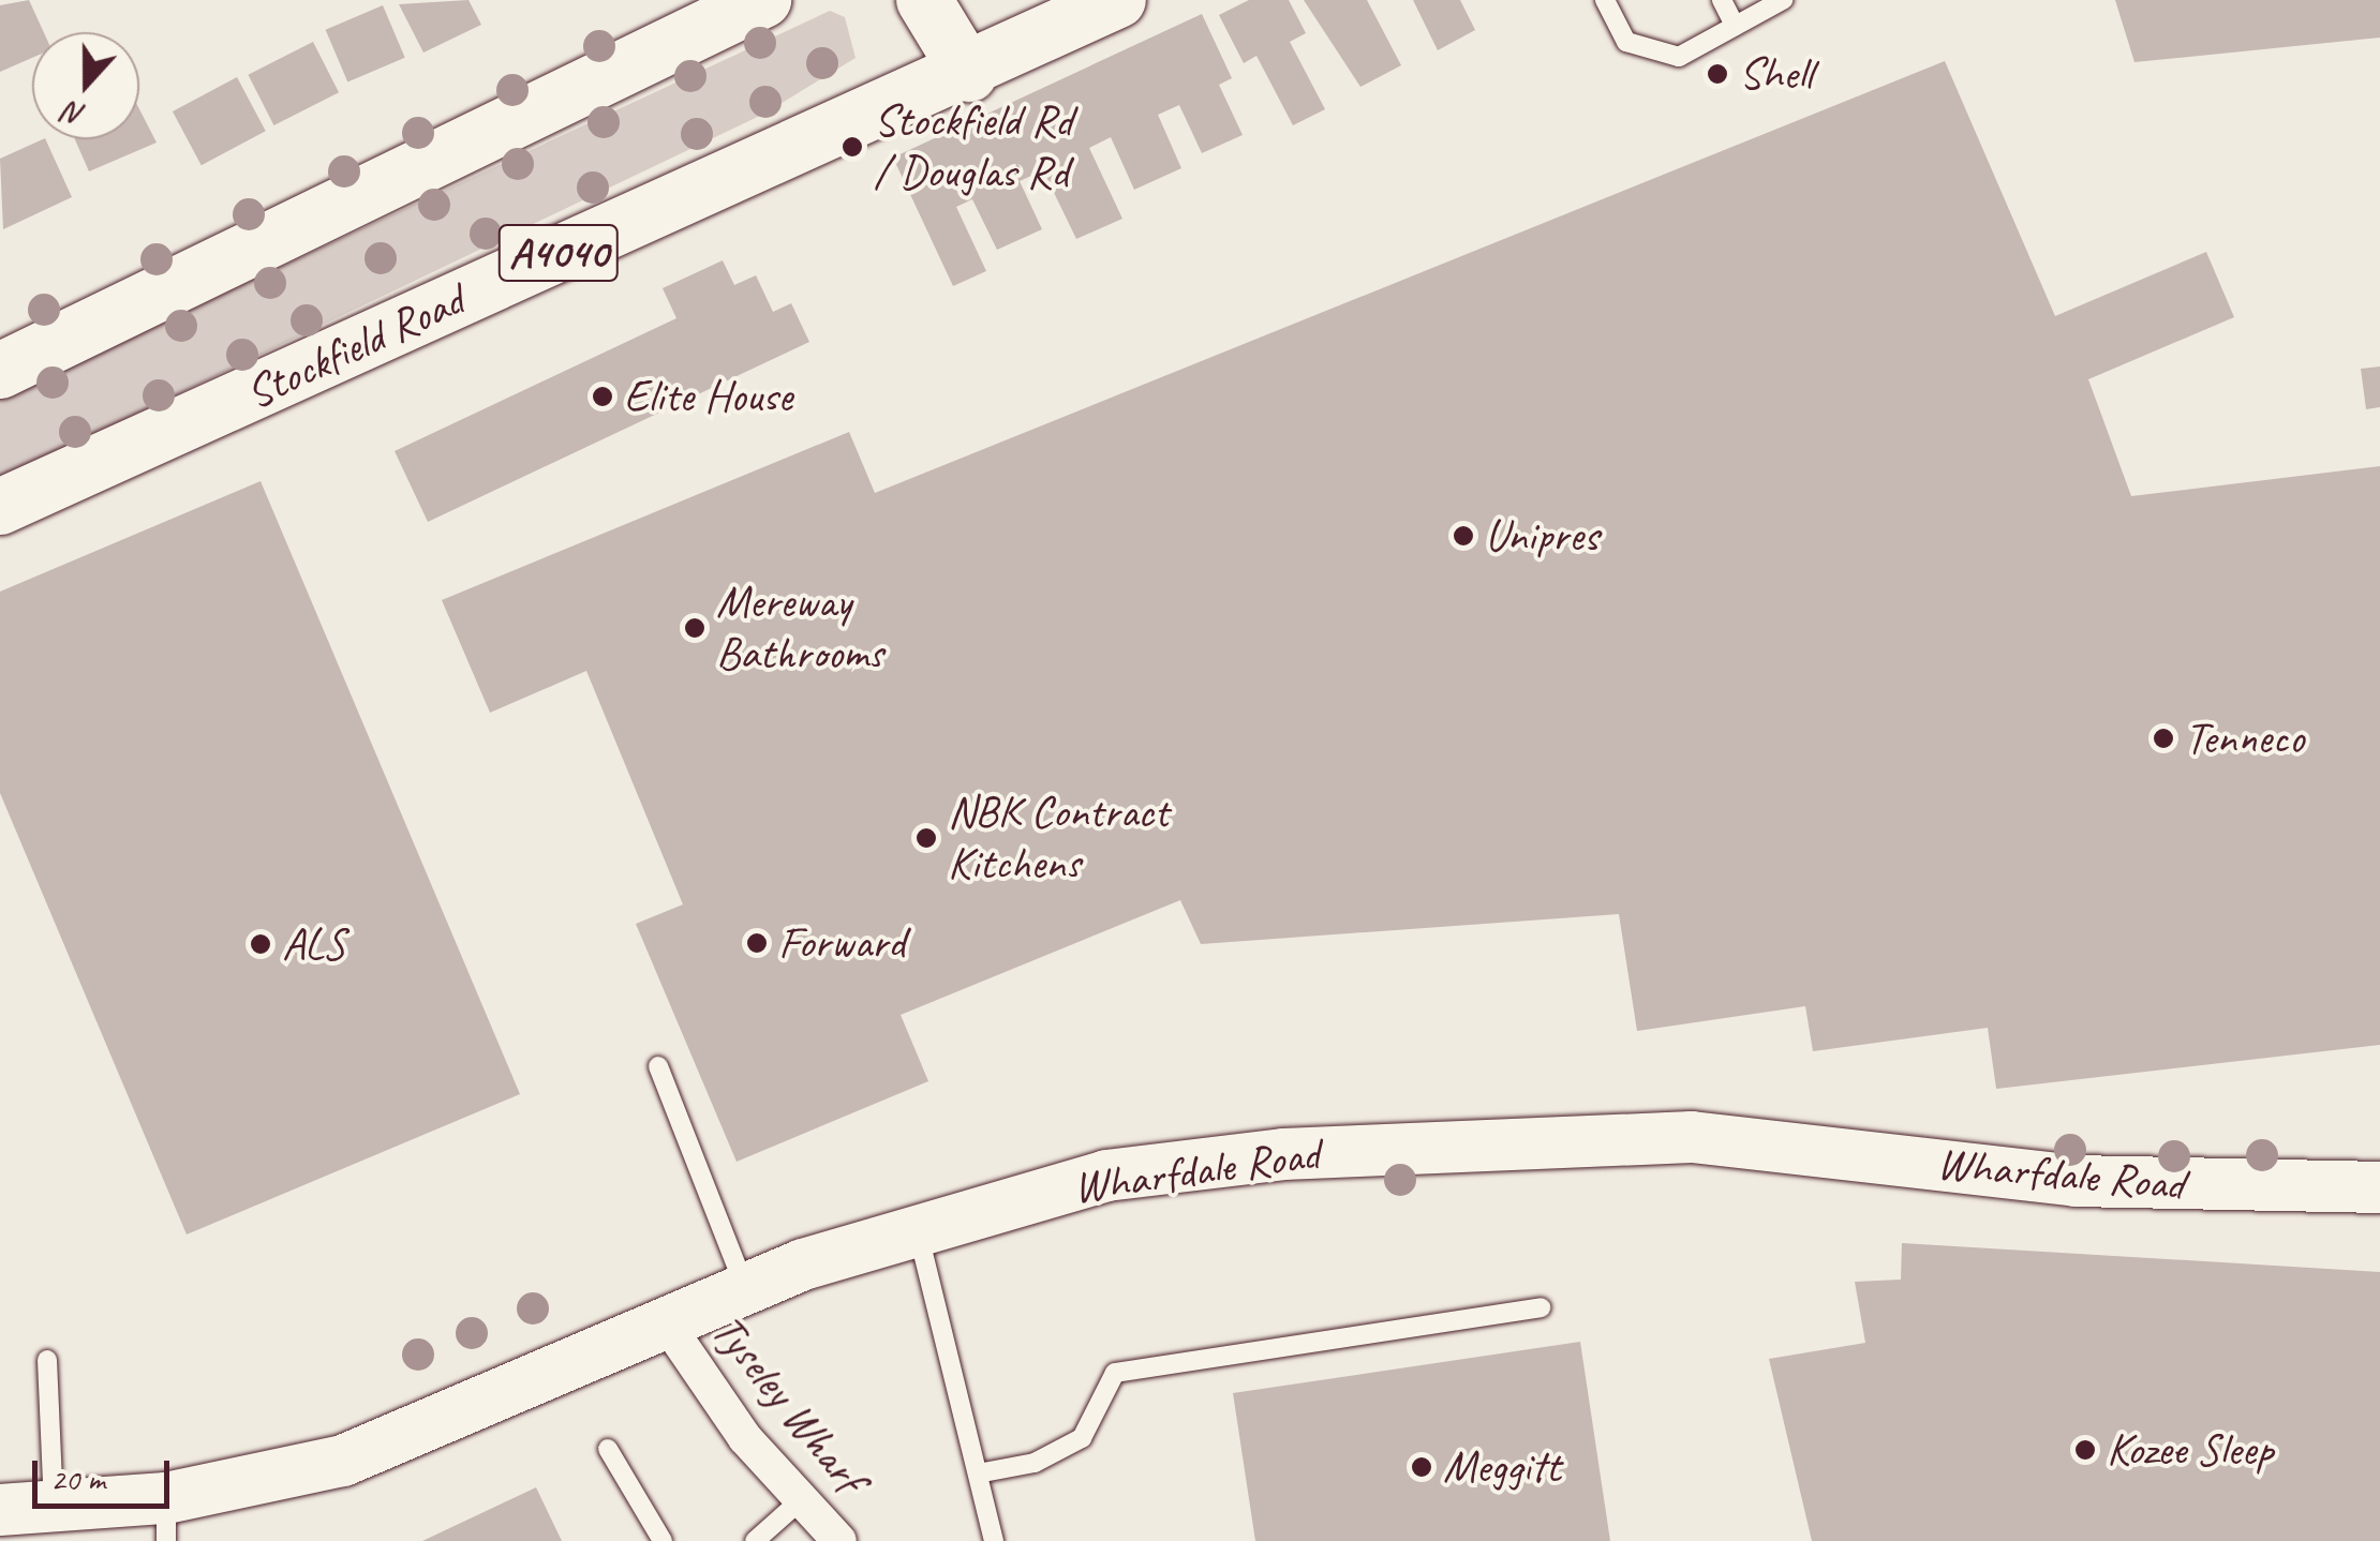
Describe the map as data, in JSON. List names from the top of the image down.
{
  "streets": {
    "main road": ["A4040", "Stockfield Road", "Wharfdale Road"],
    "street": ["Tyseley Wharf"]
  },
  "crossings": [
    ["Wharfdale Road", "Tyseley Wharf"]
  ],
  "places": [
    "Shell",
    "Stockfield Rd / Douglas Rd",
    "Elite House",
    "Unipres",
    "Mereway Bathrooms",
    "Tenneco",
    "NBK Contract Kitchens",
    "Forward",
    "ALS",
    "Kozee Sleep",
    "Meggitt"
  ],
  "scale_bar": "20 m",
  "north": "bottom"
}
